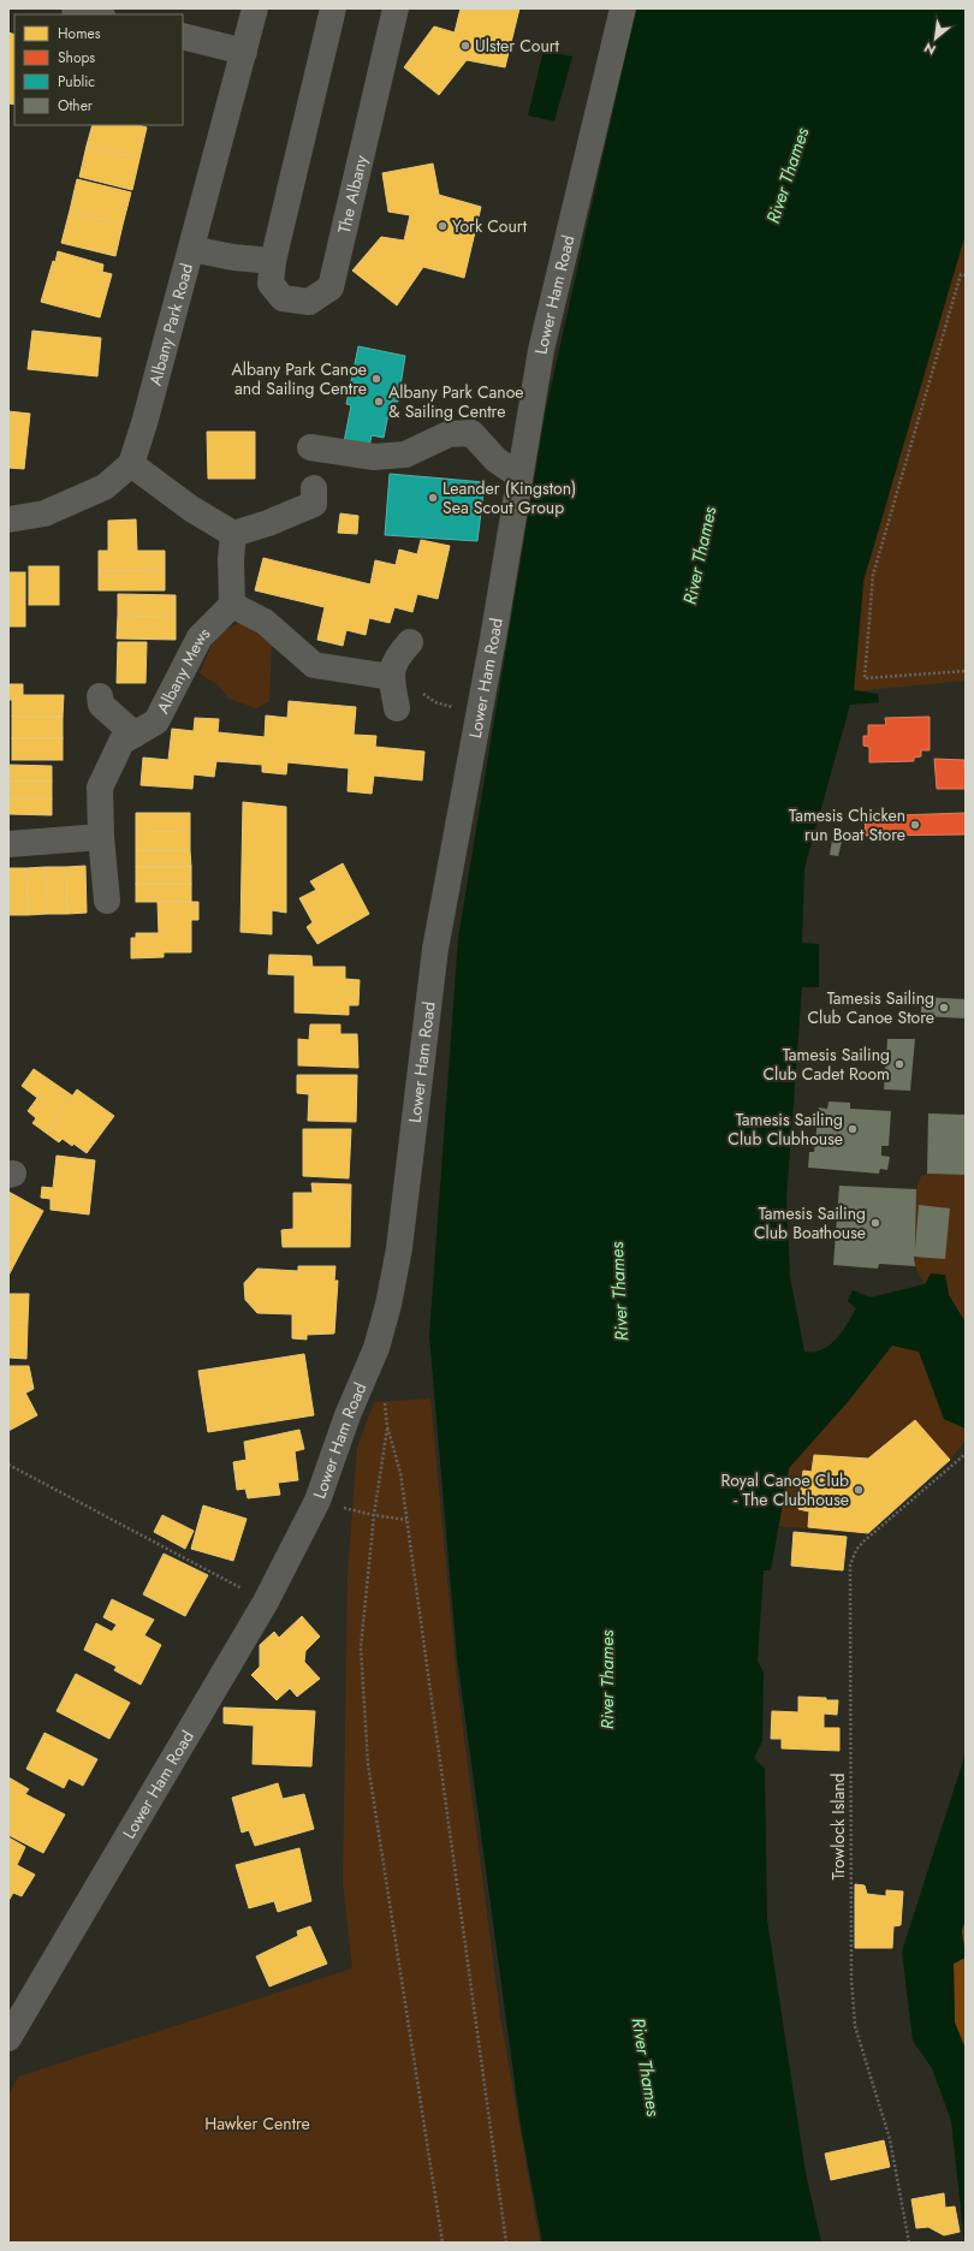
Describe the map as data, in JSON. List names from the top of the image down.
{
  "streets": {
    "street": [
      "The Albany",
      "Lower Ham Road",
      "Albany Park Road",
      "Albany Mews"
    ],
    "path": ["Trowlock Island"]
  },
  "water": ["River Thames"],
  "parks": ["Hawker Centre"],
  "places": [
    "Ulster Court",
    "York Court",
    "Albany Park Canoe and Sailing Centre",
    "Albany Park Canoe & Sailing Centre",
    "Leander (Kingston) Sea Scout Group",
    "Tamesis Chicken run Boat Store",
    "Tamesis Sailing Club Canoe Store",
    "Tamesis Sailing Club Cadet Room",
    "Tamesis Sailing Club Clubhouse",
    "Tamesis Sailing Club Boathouse",
    "Royal Canoe Club - The Clubhouse"
  ],
  "legend": [
    "Homes",
    "Shops",
    "Public",
    "Other"
  ],
  "north": "bottom left"
}
